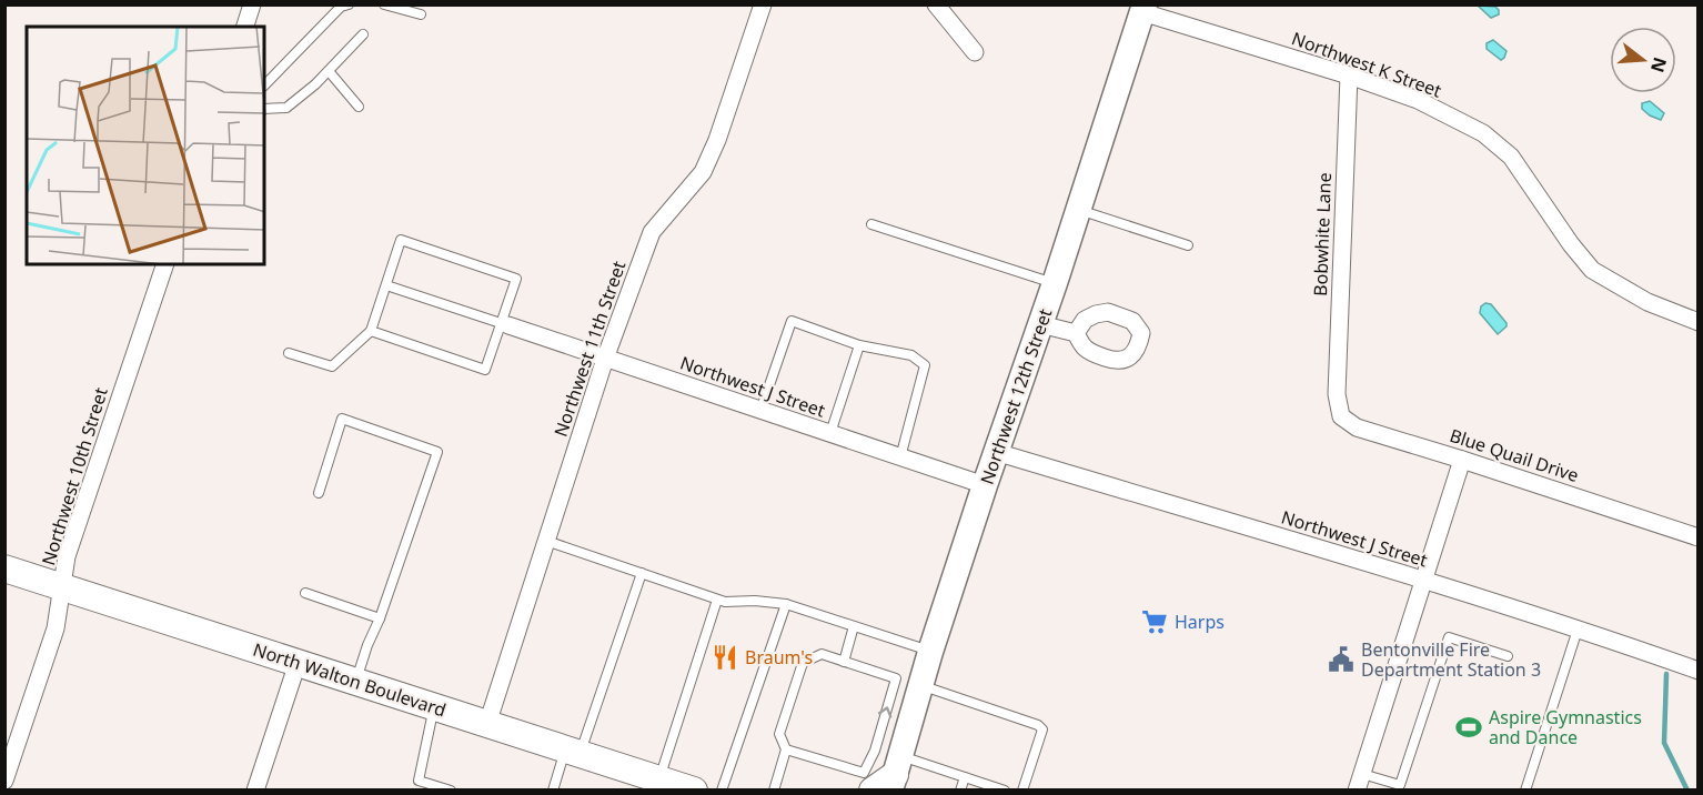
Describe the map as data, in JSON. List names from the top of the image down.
{
  "streets": {
    "main road": ["North Walton Boulevard"],
    "street": [
      "Northwest K Street",
      "Bobwhite Lane",
      "Northwest 11th Street",
      "Northwest J Street",
      "Northwest 12th Street",
      "Blue Quail Drive",
      "Northwest 10th Street"
    ]
  },
  "crossings": [
    ["Northwest K Street", "Bobwhite Lane"],
    ["Northwest K Street", "Northwest 12th Street"],
    ["Bobwhite Lane", "Blue Quail Drive"],
    ["Northwest 11th Street", "Northwest J Street"],
    ["Northwest 11th Street", "North Walton Boulevard"],
    ["Northwest J Street", "Northwest 12th Street"],
    ["Northwest 10th Street", "North Walton Boulevard"]
  ],
  "places": {
    "supermarket": ["Harps"],
    "restaurant": ["Braum's"],
    "public building": ["Bentonville Fire Department Station 3"],
    "sports": ["Aspire Gymnastics and Dance"]
  },
  "north": "right"
}
